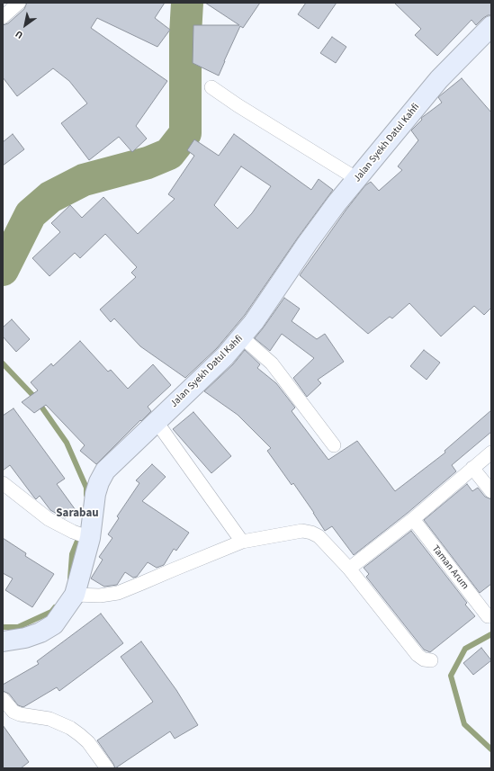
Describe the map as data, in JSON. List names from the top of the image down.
{
  "streets": {
    "street": ["Jalan Syekh Datul Kahfi", "Taman Arum"]
  },
  "districts": ["Sarabau"],
  "north": "bottom left"
}
